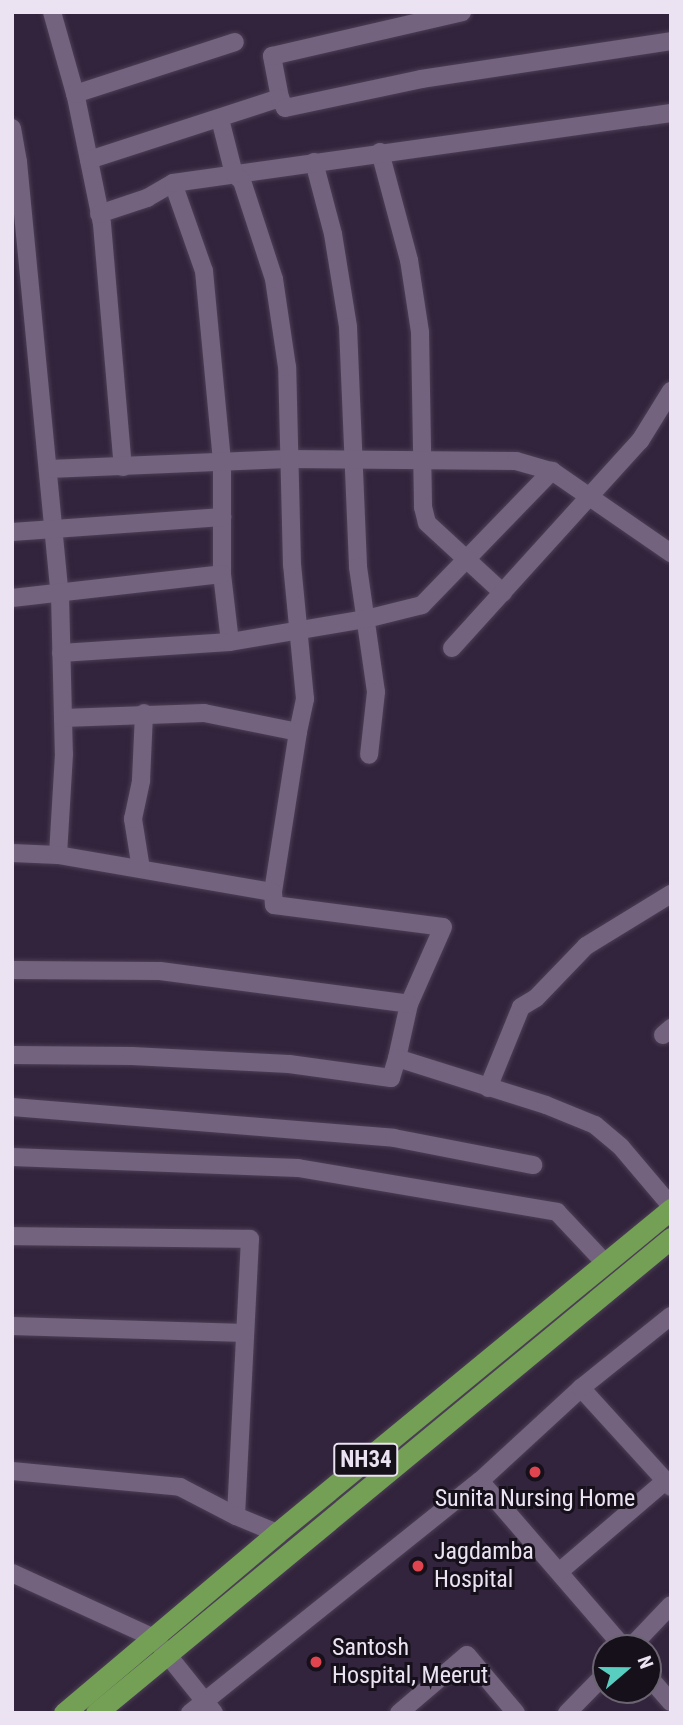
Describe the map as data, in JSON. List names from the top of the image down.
{
  "streets": {
    "highway": ["NH34"]
  },
  "places": ["Sunita Nursing Home", "Jagdamba Hospital", "Santosh Hospital, Meerut"],
  "north": "right"
}
